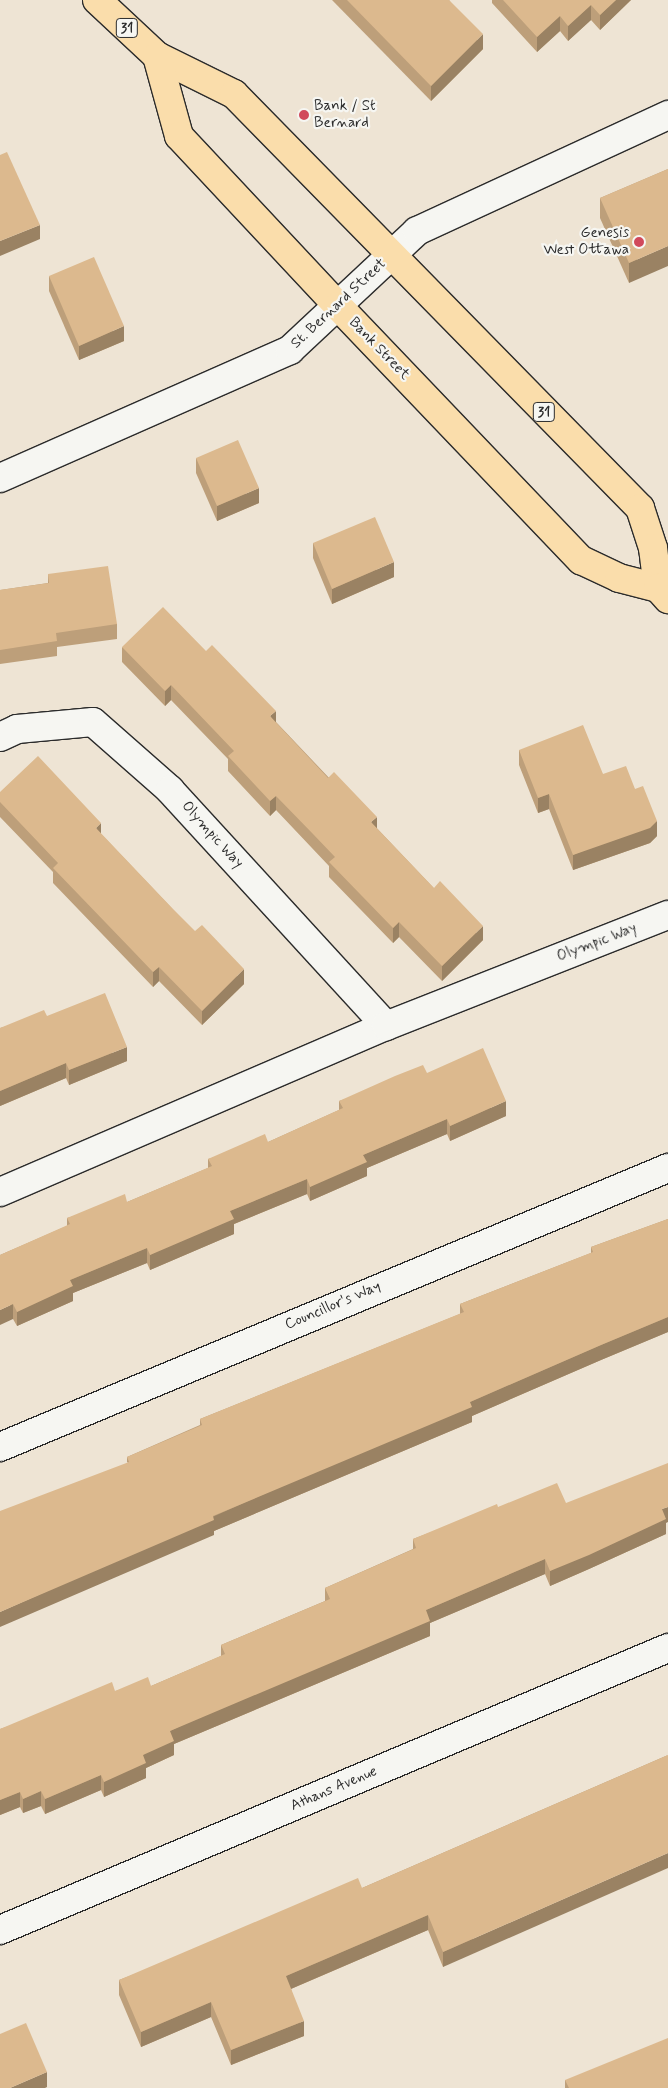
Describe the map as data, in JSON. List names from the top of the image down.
{
  "streets": {
    "main road": ["31", "Bank Street"],
    "street": [
      "St. Bernard Street",
      "Olympic Way",
      "Councillor's Way",
      "Athans Avenue"
    ]
  },
  "crossings": [
    ["St. Bernard Street", "Bank Street"]
  ],
  "places": ["Bank / St Bernard", "Genesis West Ottawa"]
}
